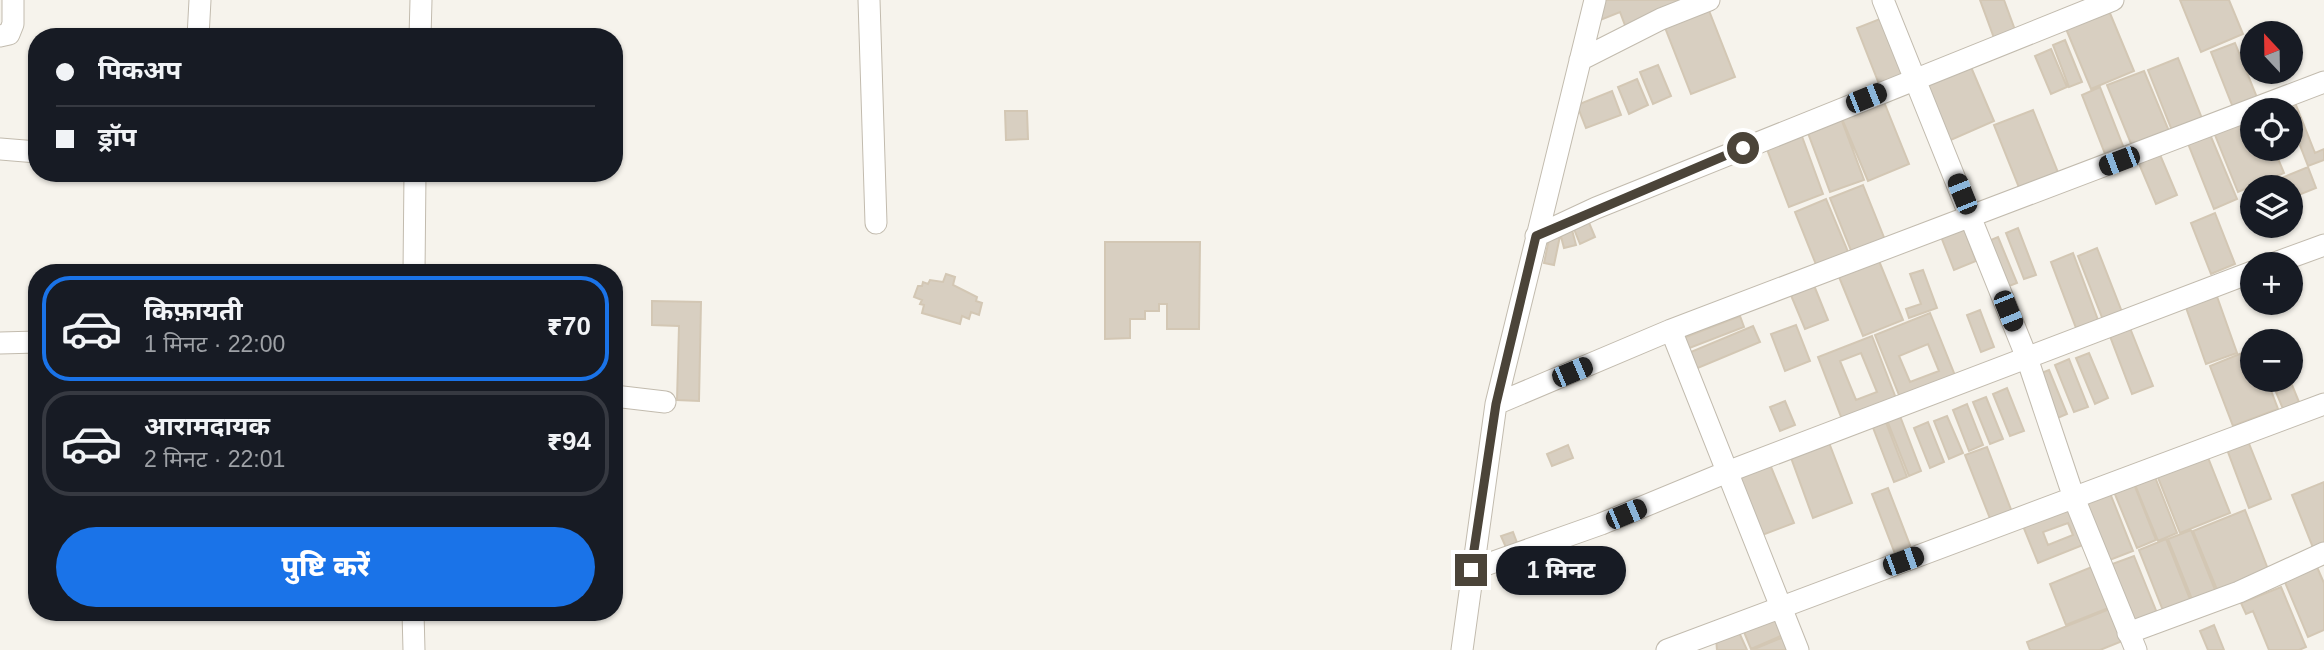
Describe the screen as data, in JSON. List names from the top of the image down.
{
  "north": "top",
  "page": {
    "map_buttons": ["+", "−"],
    "banner": ["पिकअप", "ड्रॉप"],
    "list": [
      {
        "name": "किफ़ायती",
        "note": "1 मिनट · 22:00",
        "value": "₹70"
      },
      {
        "name": "आरामदायक",
        "note": "2 मिनट · 22:01",
        "value": "₹94"
      }
    ],
    "buttons": "पुष्टि करें",
    "bubble": "1 मिनट"
  }
}
